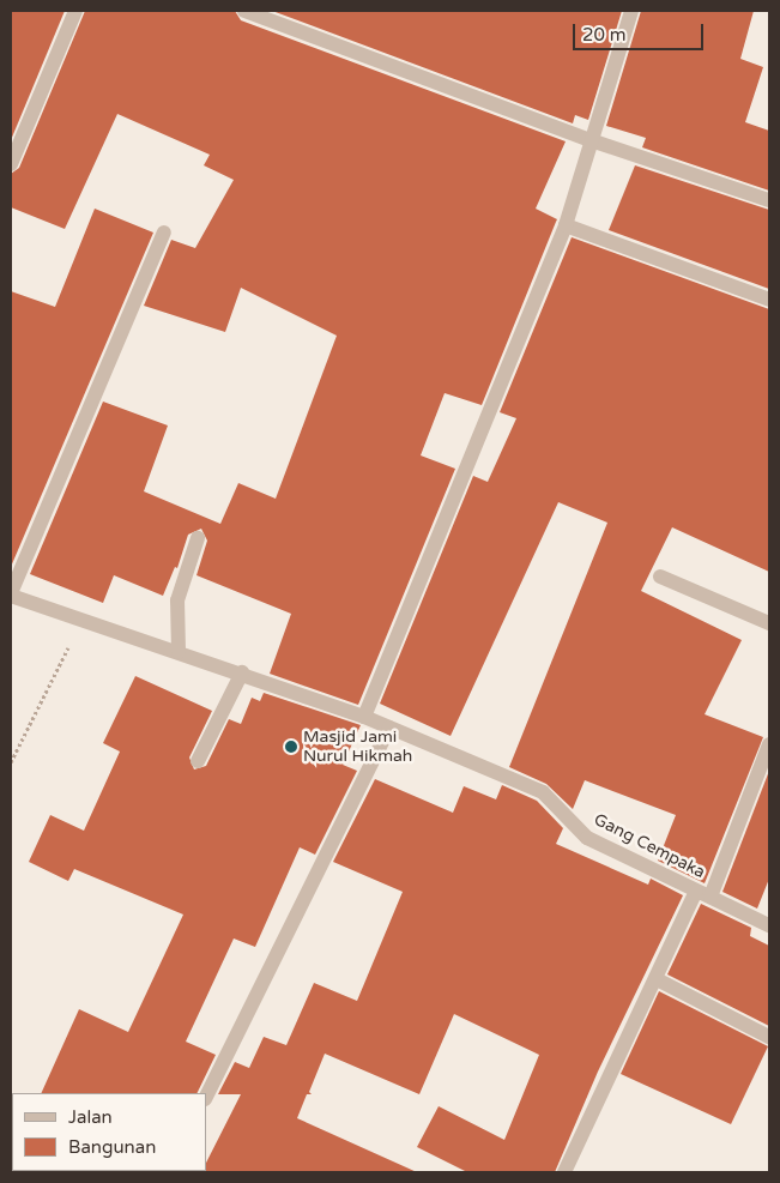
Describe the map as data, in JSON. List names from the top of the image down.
{
  "streets": {
    "street": ["Gang Cempaka"]
  },
  "places": ["Masjid Jami Nurul Hikmah"],
  "legend": ["Jalan", "Bangunan"],
  "scale_bar": "20 m"
}
